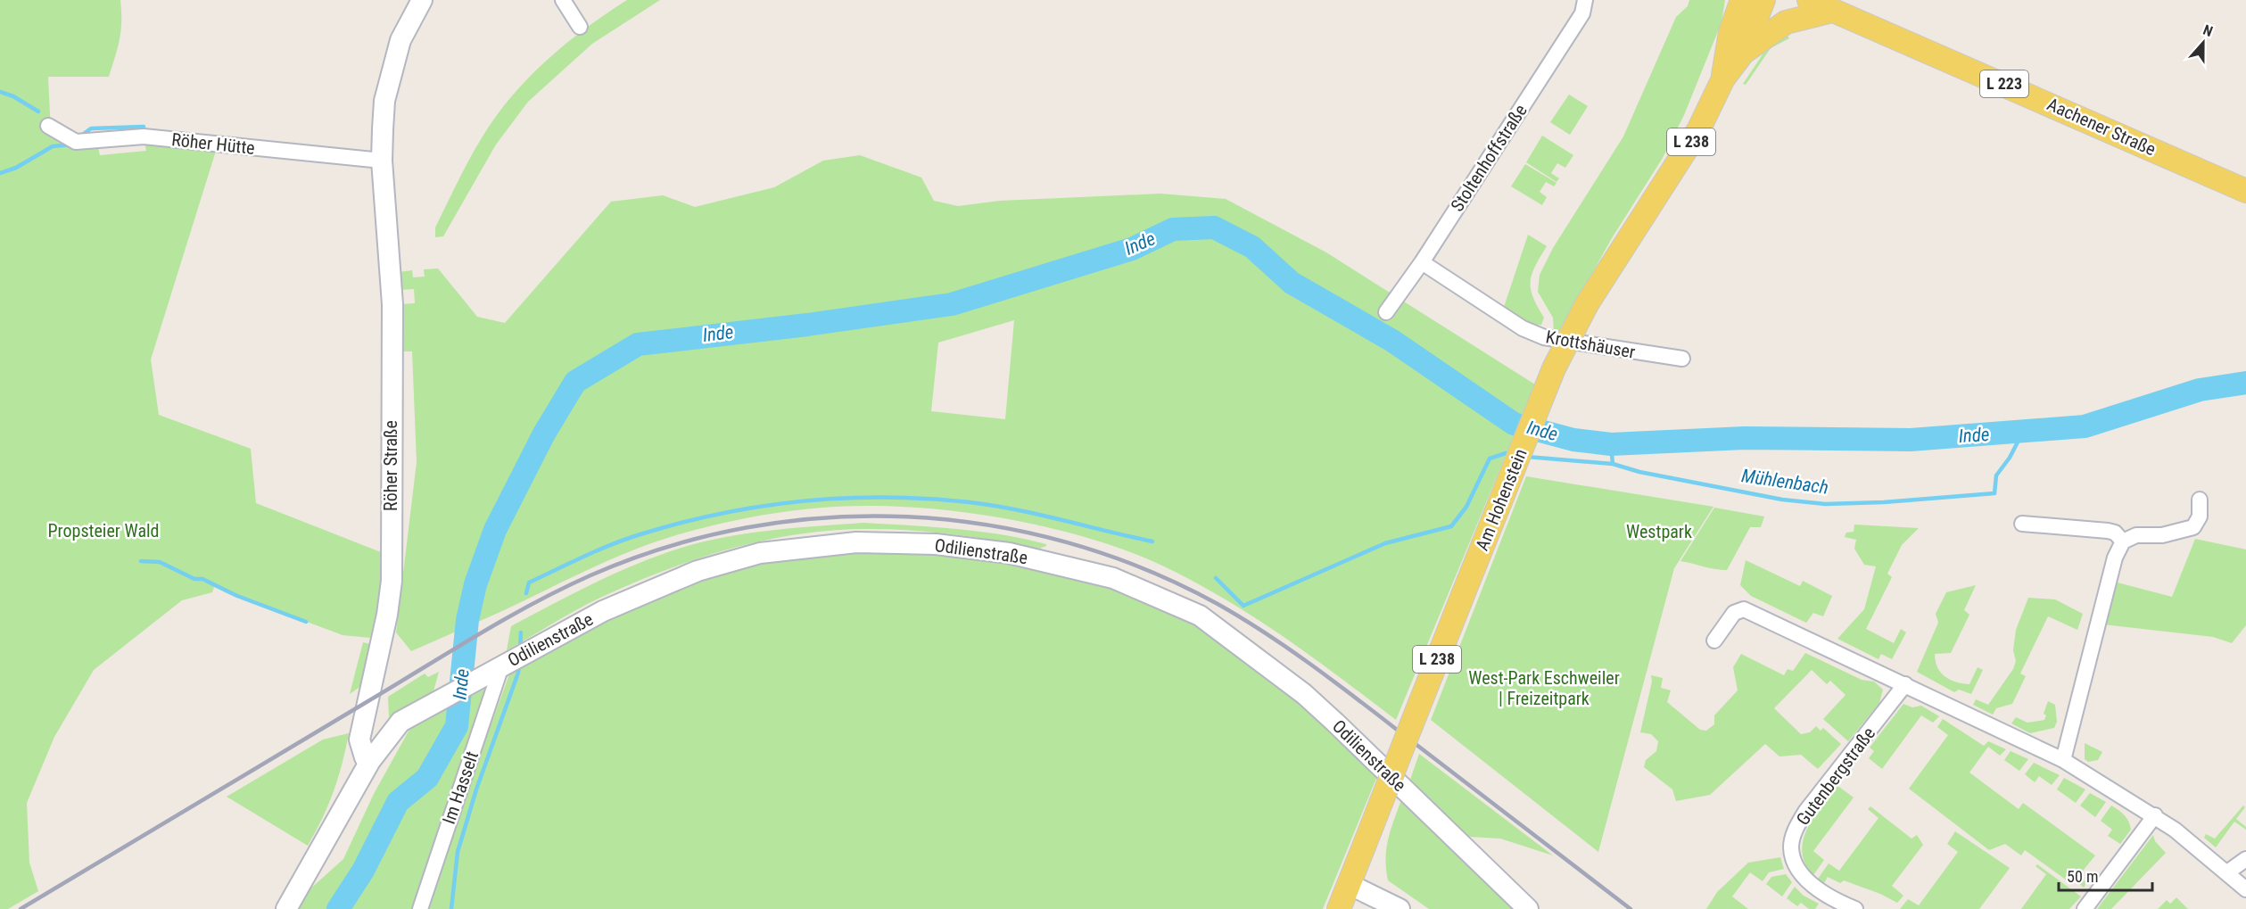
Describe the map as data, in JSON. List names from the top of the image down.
{
  "streets": {
    "main road": [
      "L 223",
      "Aachener Straße",
      "L 238",
      "Röher Straße",
      "Am Hohenstein",
      "Odilienstraße"
    ],
    "street": [
      "Röher Hütte",
      "Stoltenhoffstraße",
      "Krottshäuser",
      "Gutenbergstraße",
      "Im Hasselt"
    ]
  },
  "crossings": [
    ["Röher Hütte", "Röher Straße"],
    ["Stoltenhoffstraße", "Krottshäuser"],
    ["Röher Straße", "Odilienstraße"],
    ["Odilienstraße", "Im Hasselt"]
  ],
  "water": ["Inde", "Mühlenbach"],
  "parks": ["Propsteier Wald", "Westpark", "West-Park Eschweiler | Freizeitpark"],
  "scale_bar": "50 m",
  "north": "top"
}
